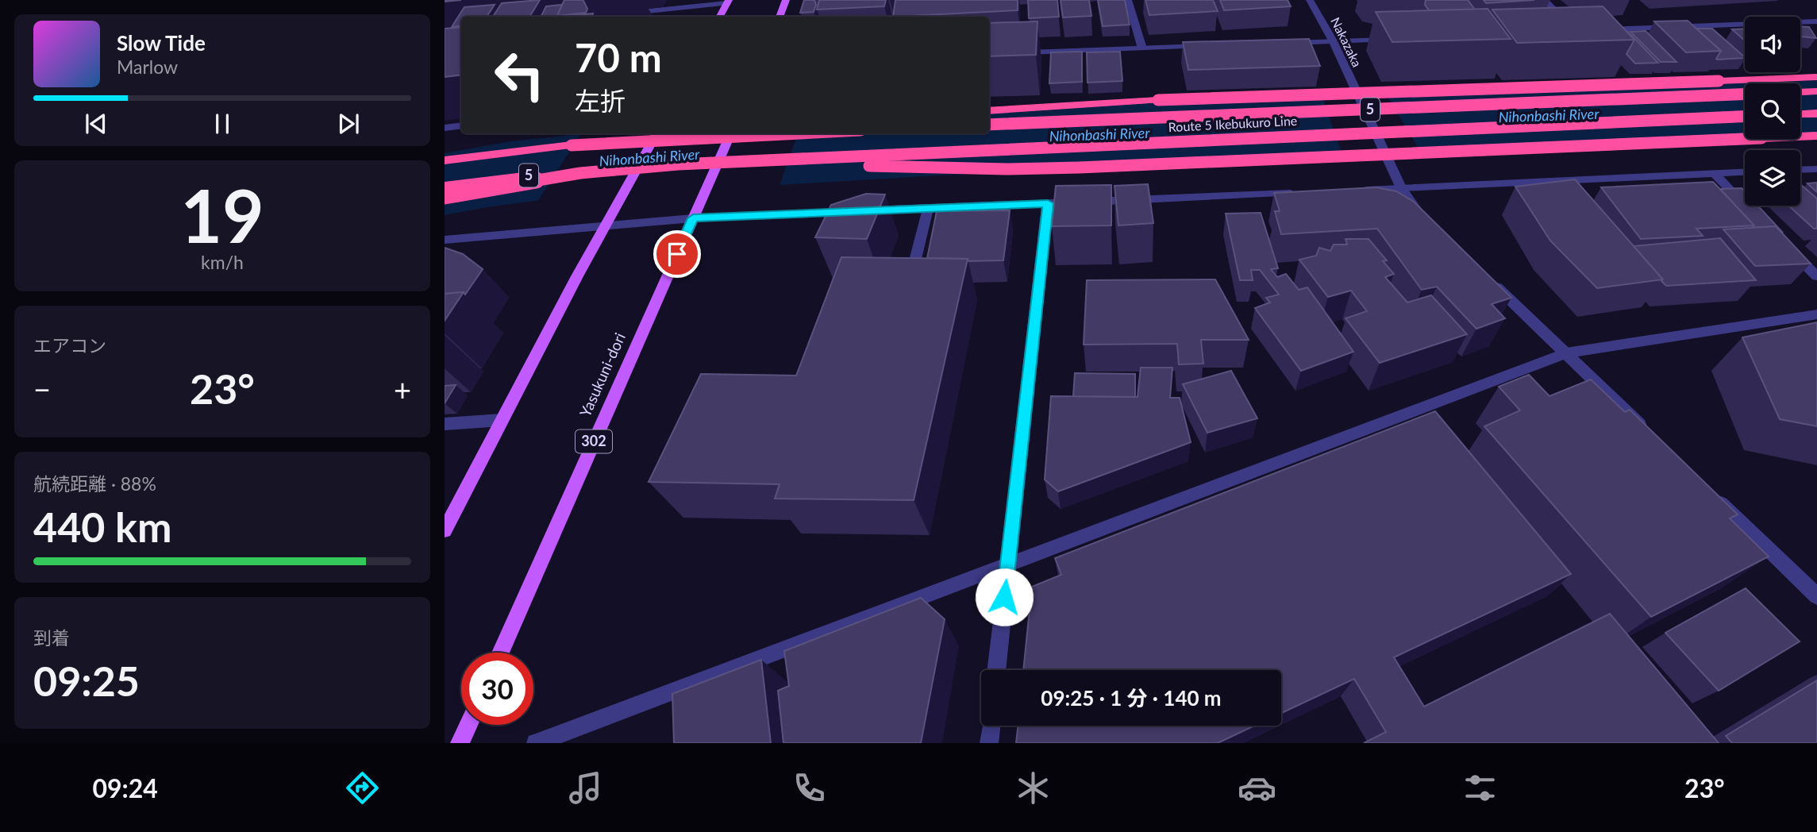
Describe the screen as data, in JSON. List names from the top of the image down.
{
  "streets": {
    "highway": ["5", "Route 5 Ikebukuro Line"],
    "main road": ["Yasukuni-dori", "302"],
    "street": ["Nakazaka"]
  },
  "water": ["Nihonbashi River"],
  "page": {
    "turn": ["70 m", "左折"],
    "song": ["Slow Tide", "Marlow"],
    "tile": [
      ["19", "km/h"],
      "エアコン",
      ["航続距離 · 88%", "440 km"],
      ["到着", "09:25"]
    ],
    "heat": ["−", "23°", "+"],
    "limit": "30",
    "trip": "09:25 · 1 分 · 140 m",
    "tabs": ["09:24", "23°"]
  }
}
